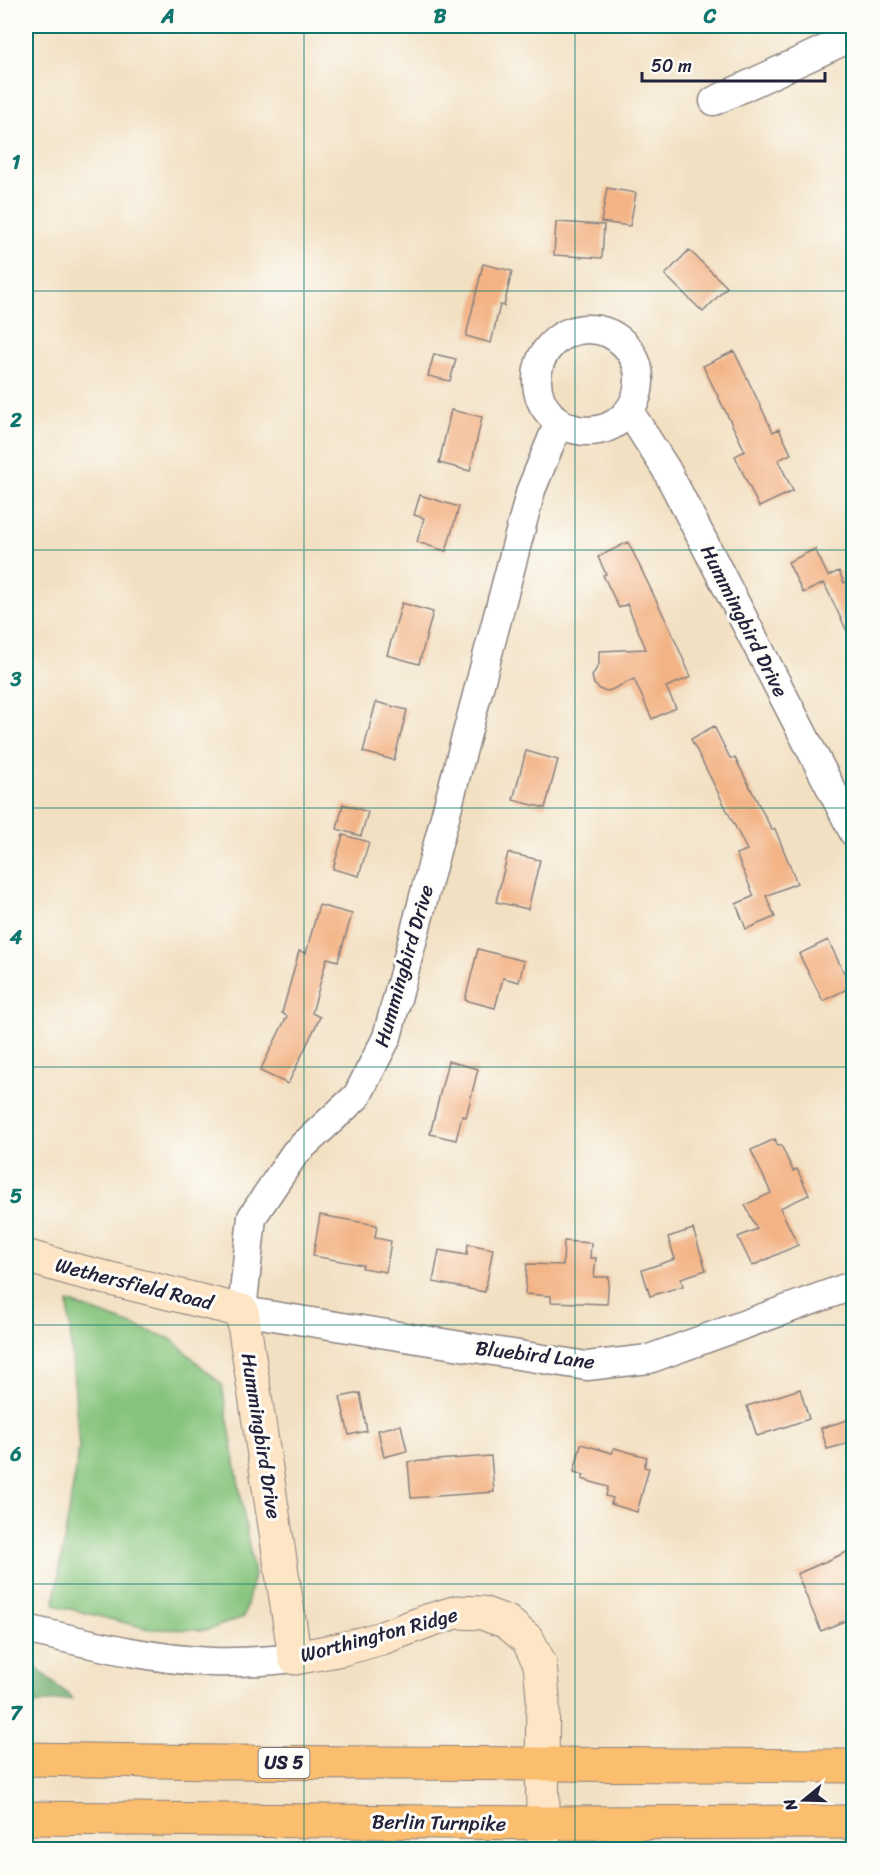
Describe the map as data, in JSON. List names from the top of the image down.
{
  "streets": {
    "highway": ["US 5", "Berlin Turnpike"],
    "street": [
      "Hummingbird Drive",
      "Wethersfield Road",
      "Bluebird Lane",
      "Worthington Ridge"
    ]
  },
  "crossings": [
    ["Hummingbird Drive", "Wethersfield Road"],
    ["Hummingbird Drive", "Bluebird Lane"],
    ["Hummingbird Drive", "Worthington Ridge"],
    ["Wethersfield Road", "Bluebird Lane"],
    ["Worthington Ridge", "US 5"],
    ["Worthington Ridge", "Berlin Turnpike"]
  ],
  "scale_bar": "50 m",
  "north": "left",
  "grid": {
    "columns": ["A", "B", "C"],
    "rows": [
      "1",
      "2",
      "3",
      "4",
      "5",
      "6",
      "7"
    ]
  }
}
